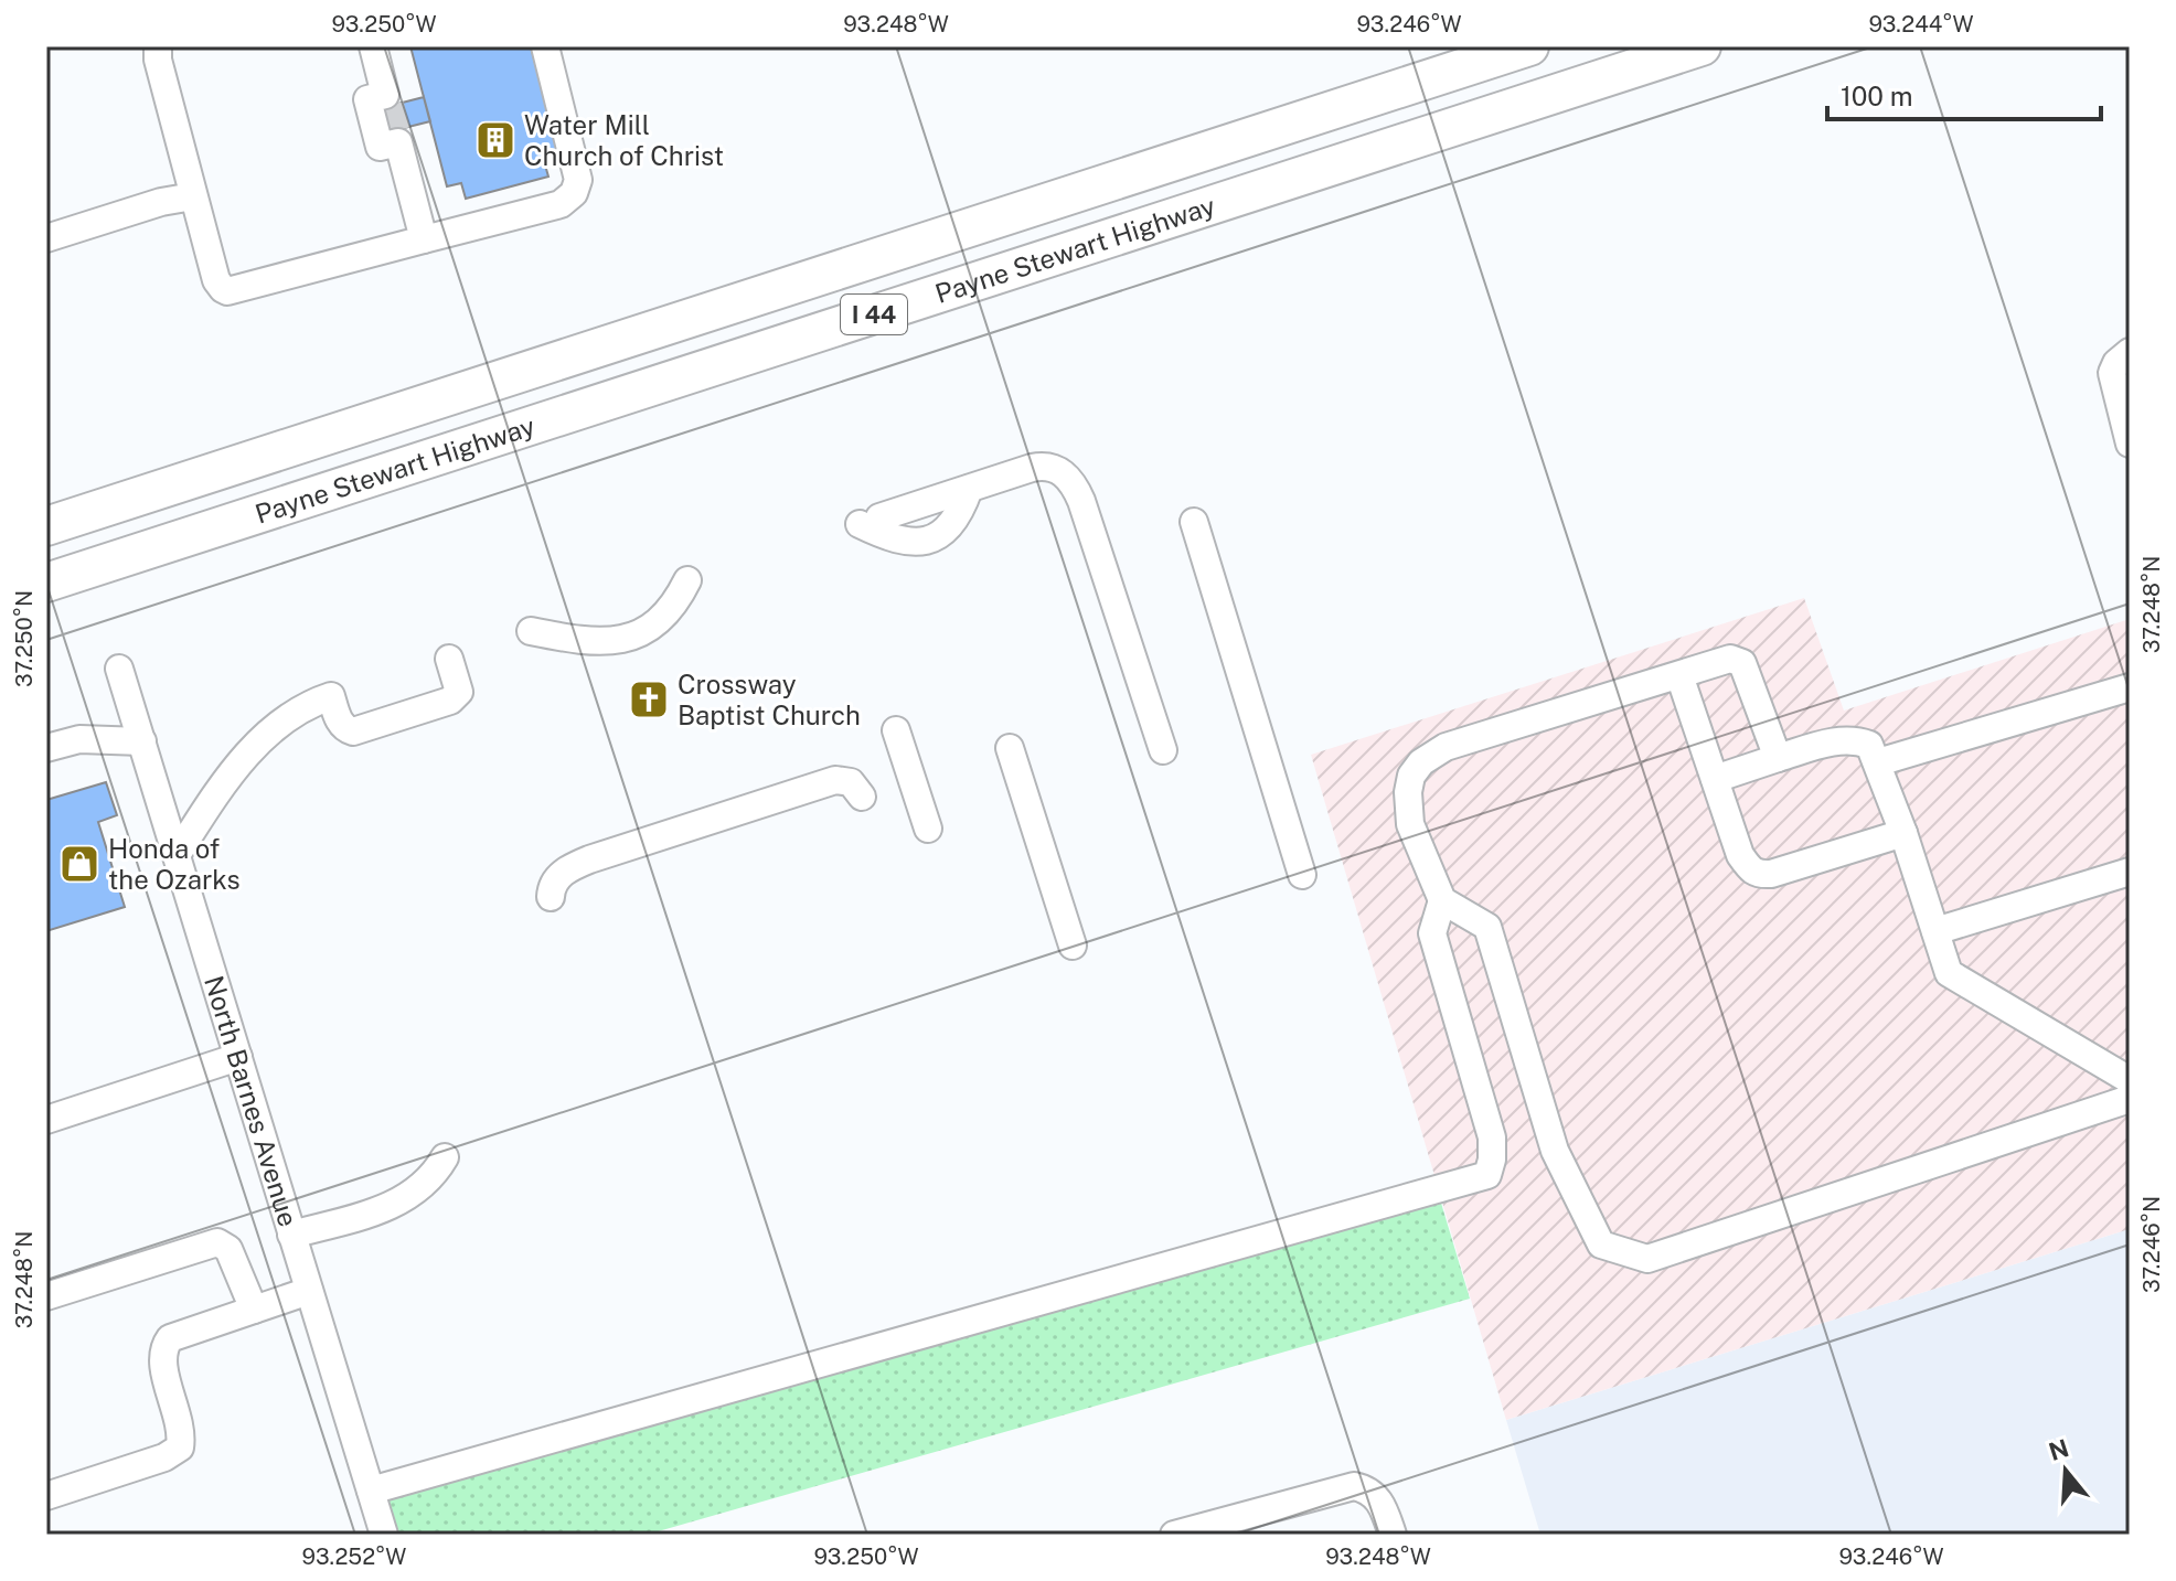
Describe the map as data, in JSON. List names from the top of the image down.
{
  "streets": {
    "highway": ["Payne Stewart Highway", "I 44"],
    "street": ["North Barnes Avenue"]
  },
  "places": {
    "building": ["Water Mill Church of Christ"],
    "church": ["Crossway Baptist Church"],
    "shop": ["Honda of the Ozarks"]
  },
  "scale_bar": "100 m",
  "north": "top",
  "coordinates": [
    "93.250°W",
    "93.248°W",
    "93.246°W",
    "93.244°W",
    "37.248°N",
    "37.250°N",
    "37.246°N",
    "93.252°W"
  ]
}
